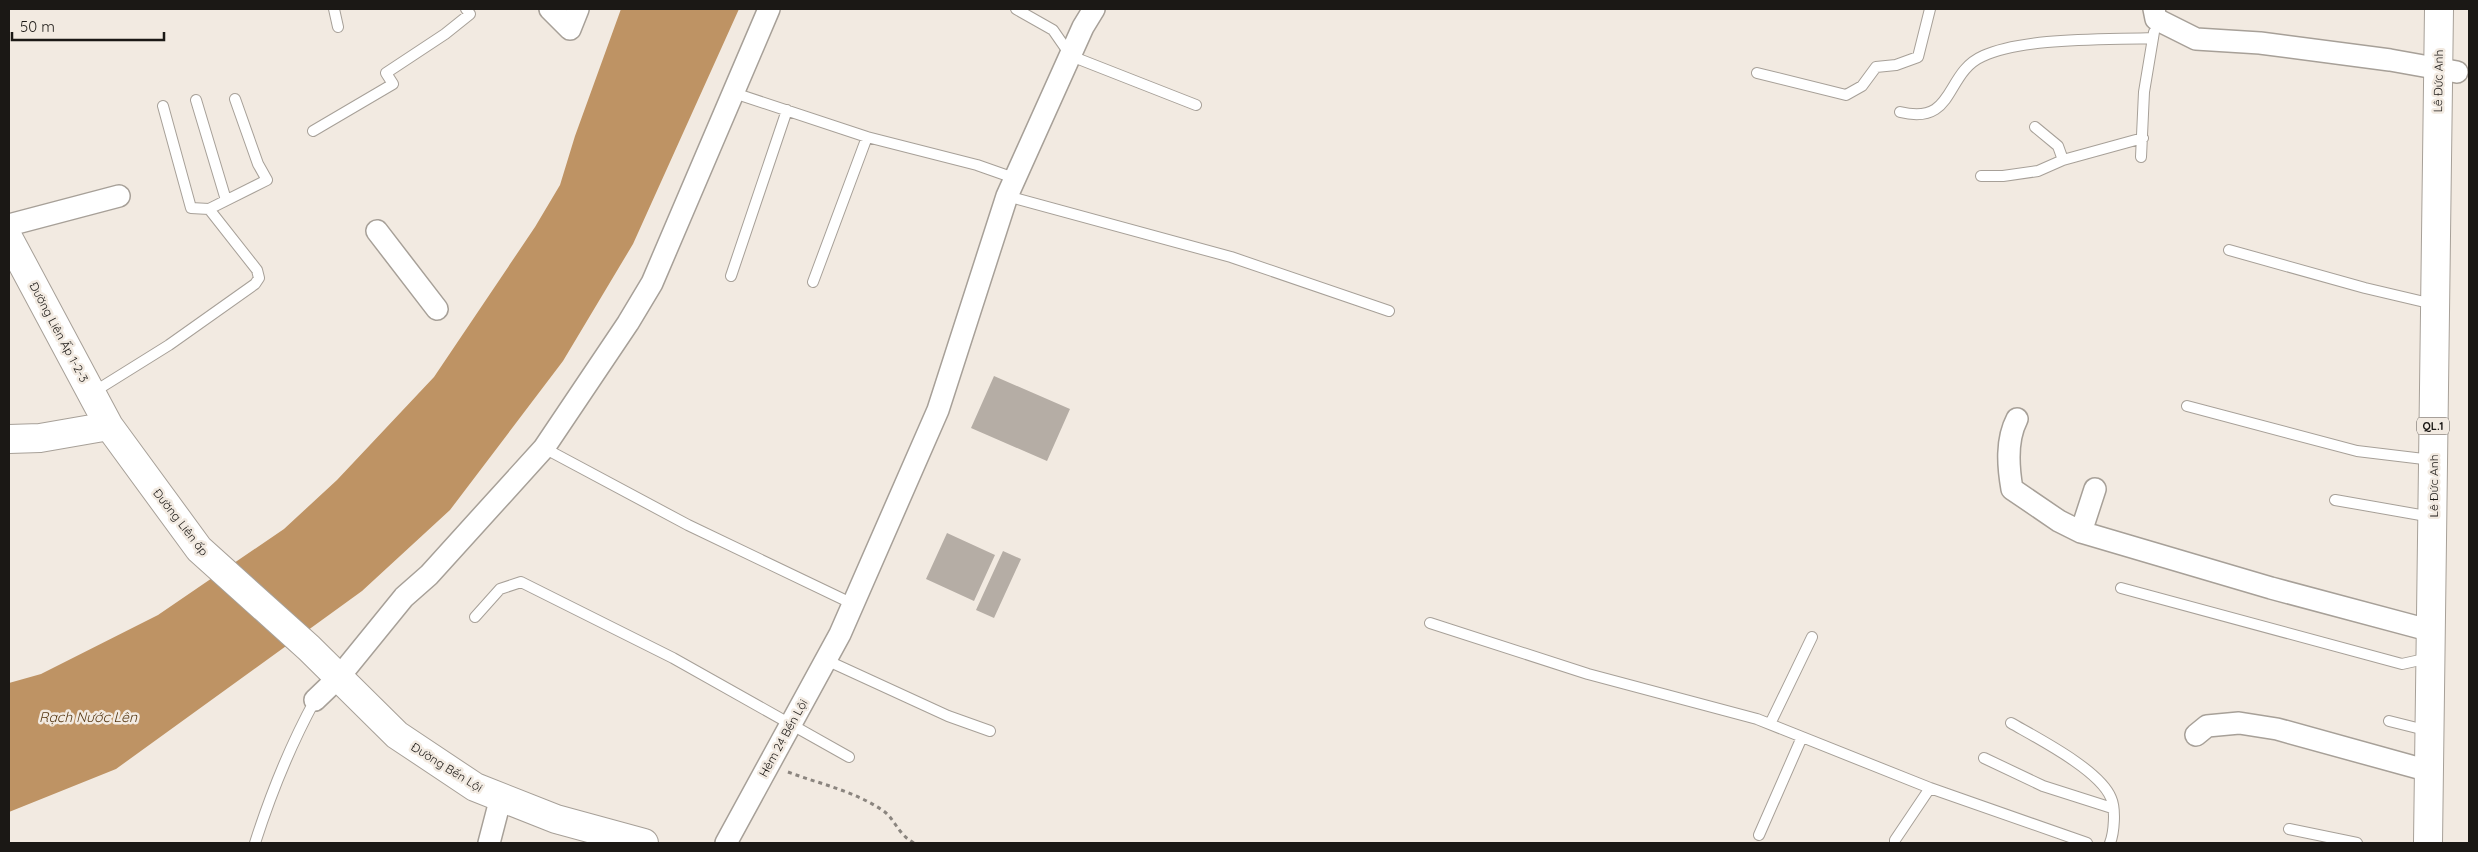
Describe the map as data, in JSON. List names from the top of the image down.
{
  "streets": {
    "main road": [
      "Lê Đức Anh",
      "Đường Liên Ấp 1-2-3",
      "QL.1",
      "Đường Liên ấp",
      "Đường Bến Lội"
    ],
    "street": ["Hẻm 24 Bến Lội"]
  },
  "crossings": [
    ["Đường Liên Ấp 1-2-3", "Đường Liên ấp"],
    ["Đường Liên ấp", "Đường Bến Lội"]
  ],
  "water": ["Rạch Nước Lên"],
  "scale_bar": "50 m"
}
